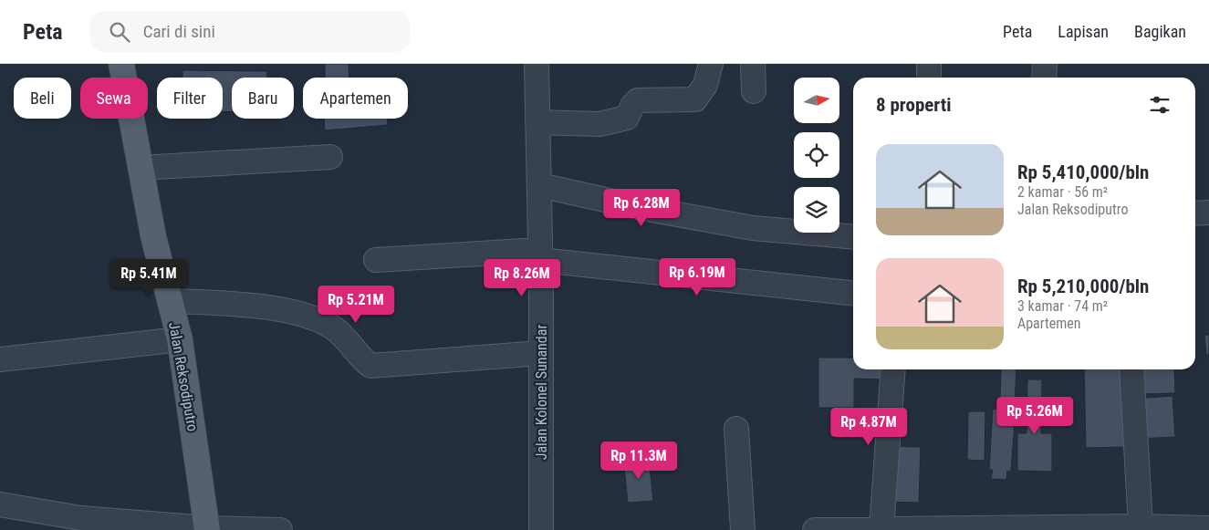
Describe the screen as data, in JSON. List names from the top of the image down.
{
  "streets": {
    "main road": ["Jalan Reksodiputro"],
    "street": ["Jalan Kolonel Sunandar"]
  },
  "north": "right",
  "page": {
    "header": "Peta",
    "search": "Cari di sini",
    "nav": ["Peta", "Lapisan", "Bagikan"],
    "chip": [
      "Beli",
      "Sewa",
      "Filter",
      "Baru",
      "Apartemen"
    ],
    "heading": "8 properti",
    "list": [
      {
        "name": "Rp 5,410,000/bln",
        "note": "2 kamar · 56 m² · Jalan Reksodiputro"
      },
      {
        "name": "Rp 5,210,000/bln",
        "note": "3 kamar · 74 m² · Apartemen"
      }
    ],
    "price": [
      "Rp 6.28M",
      "Rp 6.19M",
      "Rp 5.41M",
      "Rp 8.26M",
      "Rp 5.21M",
      "Rp 5.26M",
      "Rp 4.87M",
      "Rp 11.3M"
    ]
  }
}
